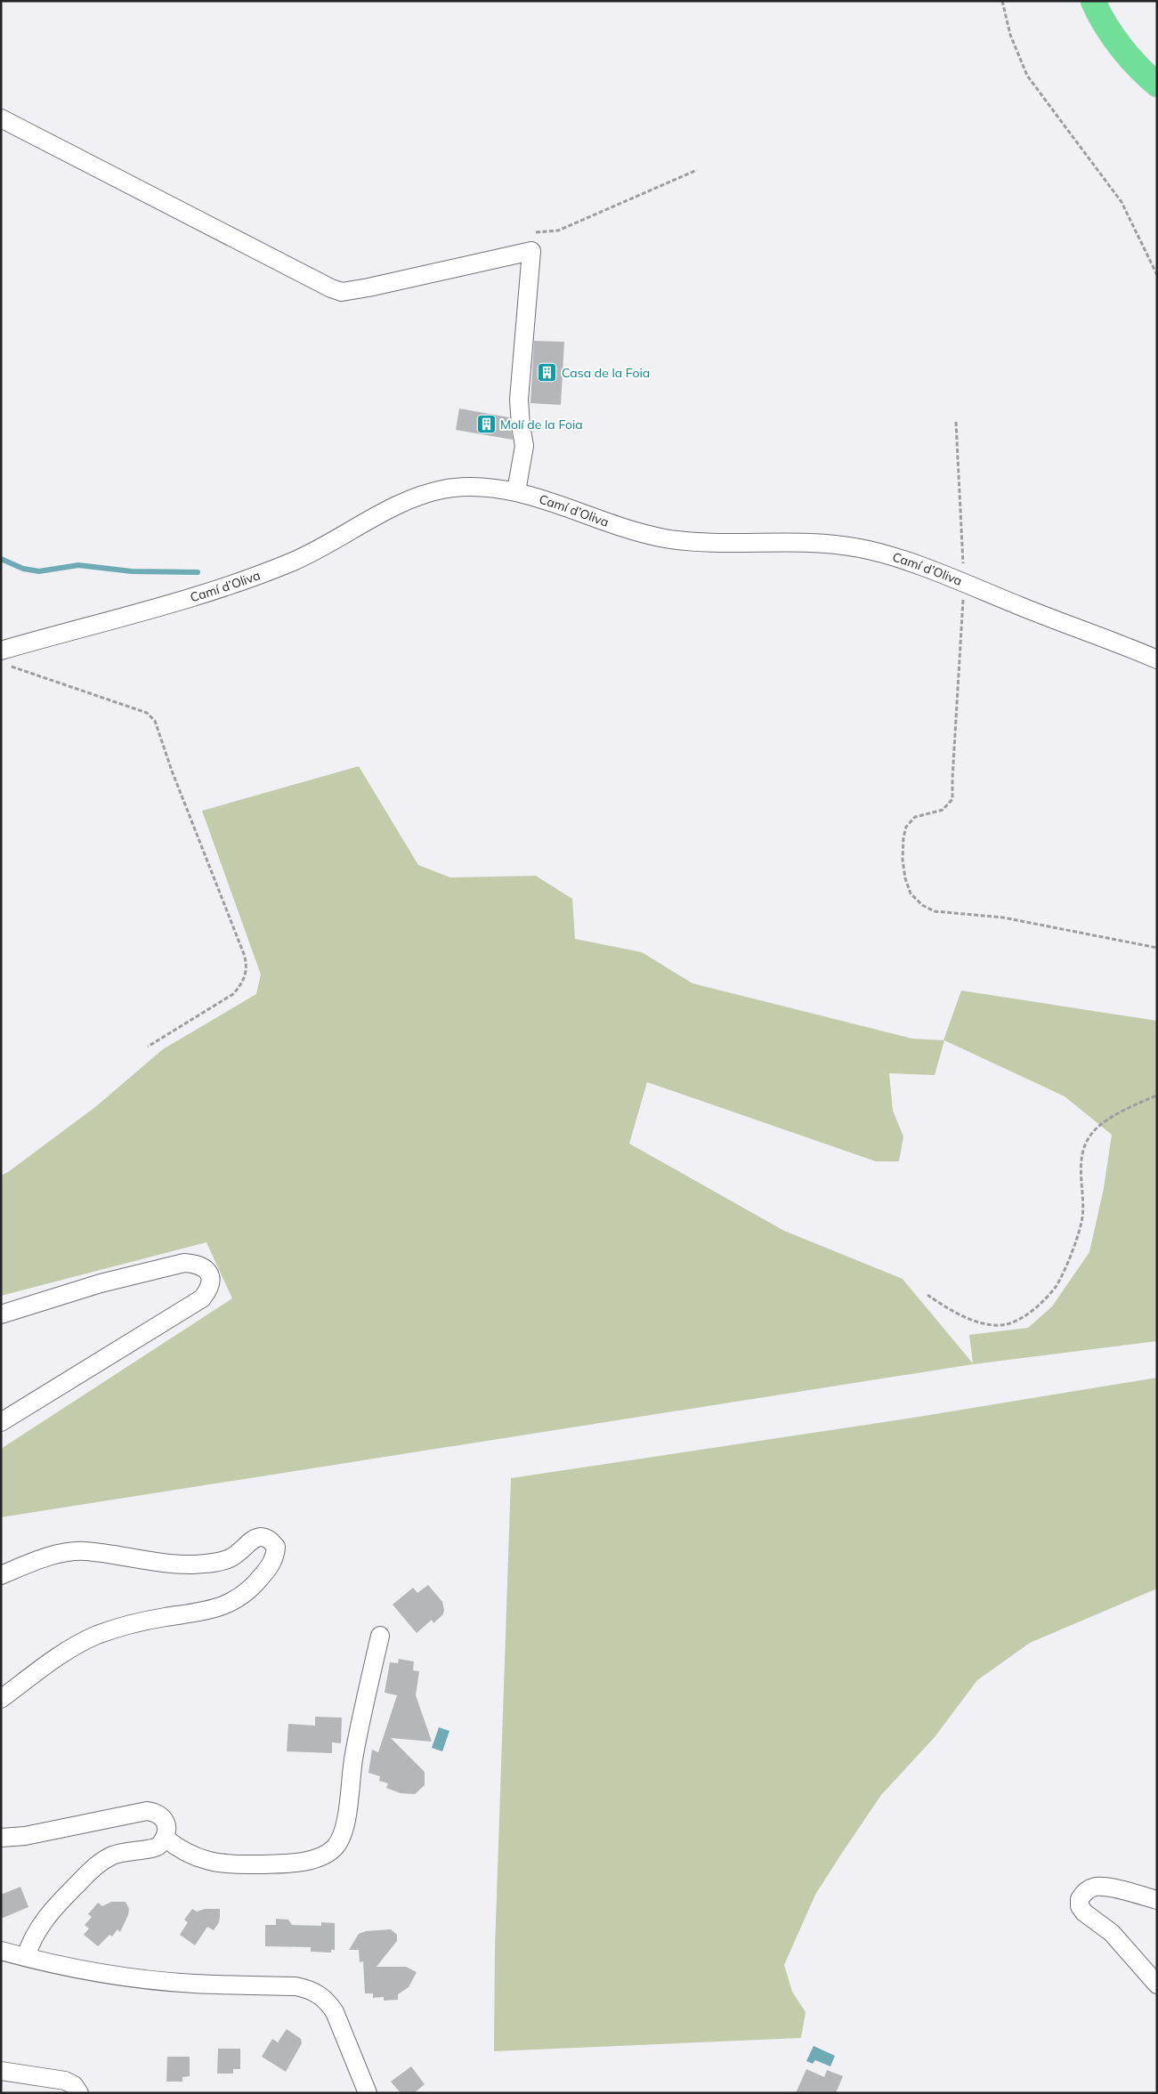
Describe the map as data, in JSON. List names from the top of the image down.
{
  "streets": {
    "street": ["Camí d’Oliva"]
  },
  "places": {
    "building": ["Casa de la Foia", "Molí de la Foia"]
  }
}
